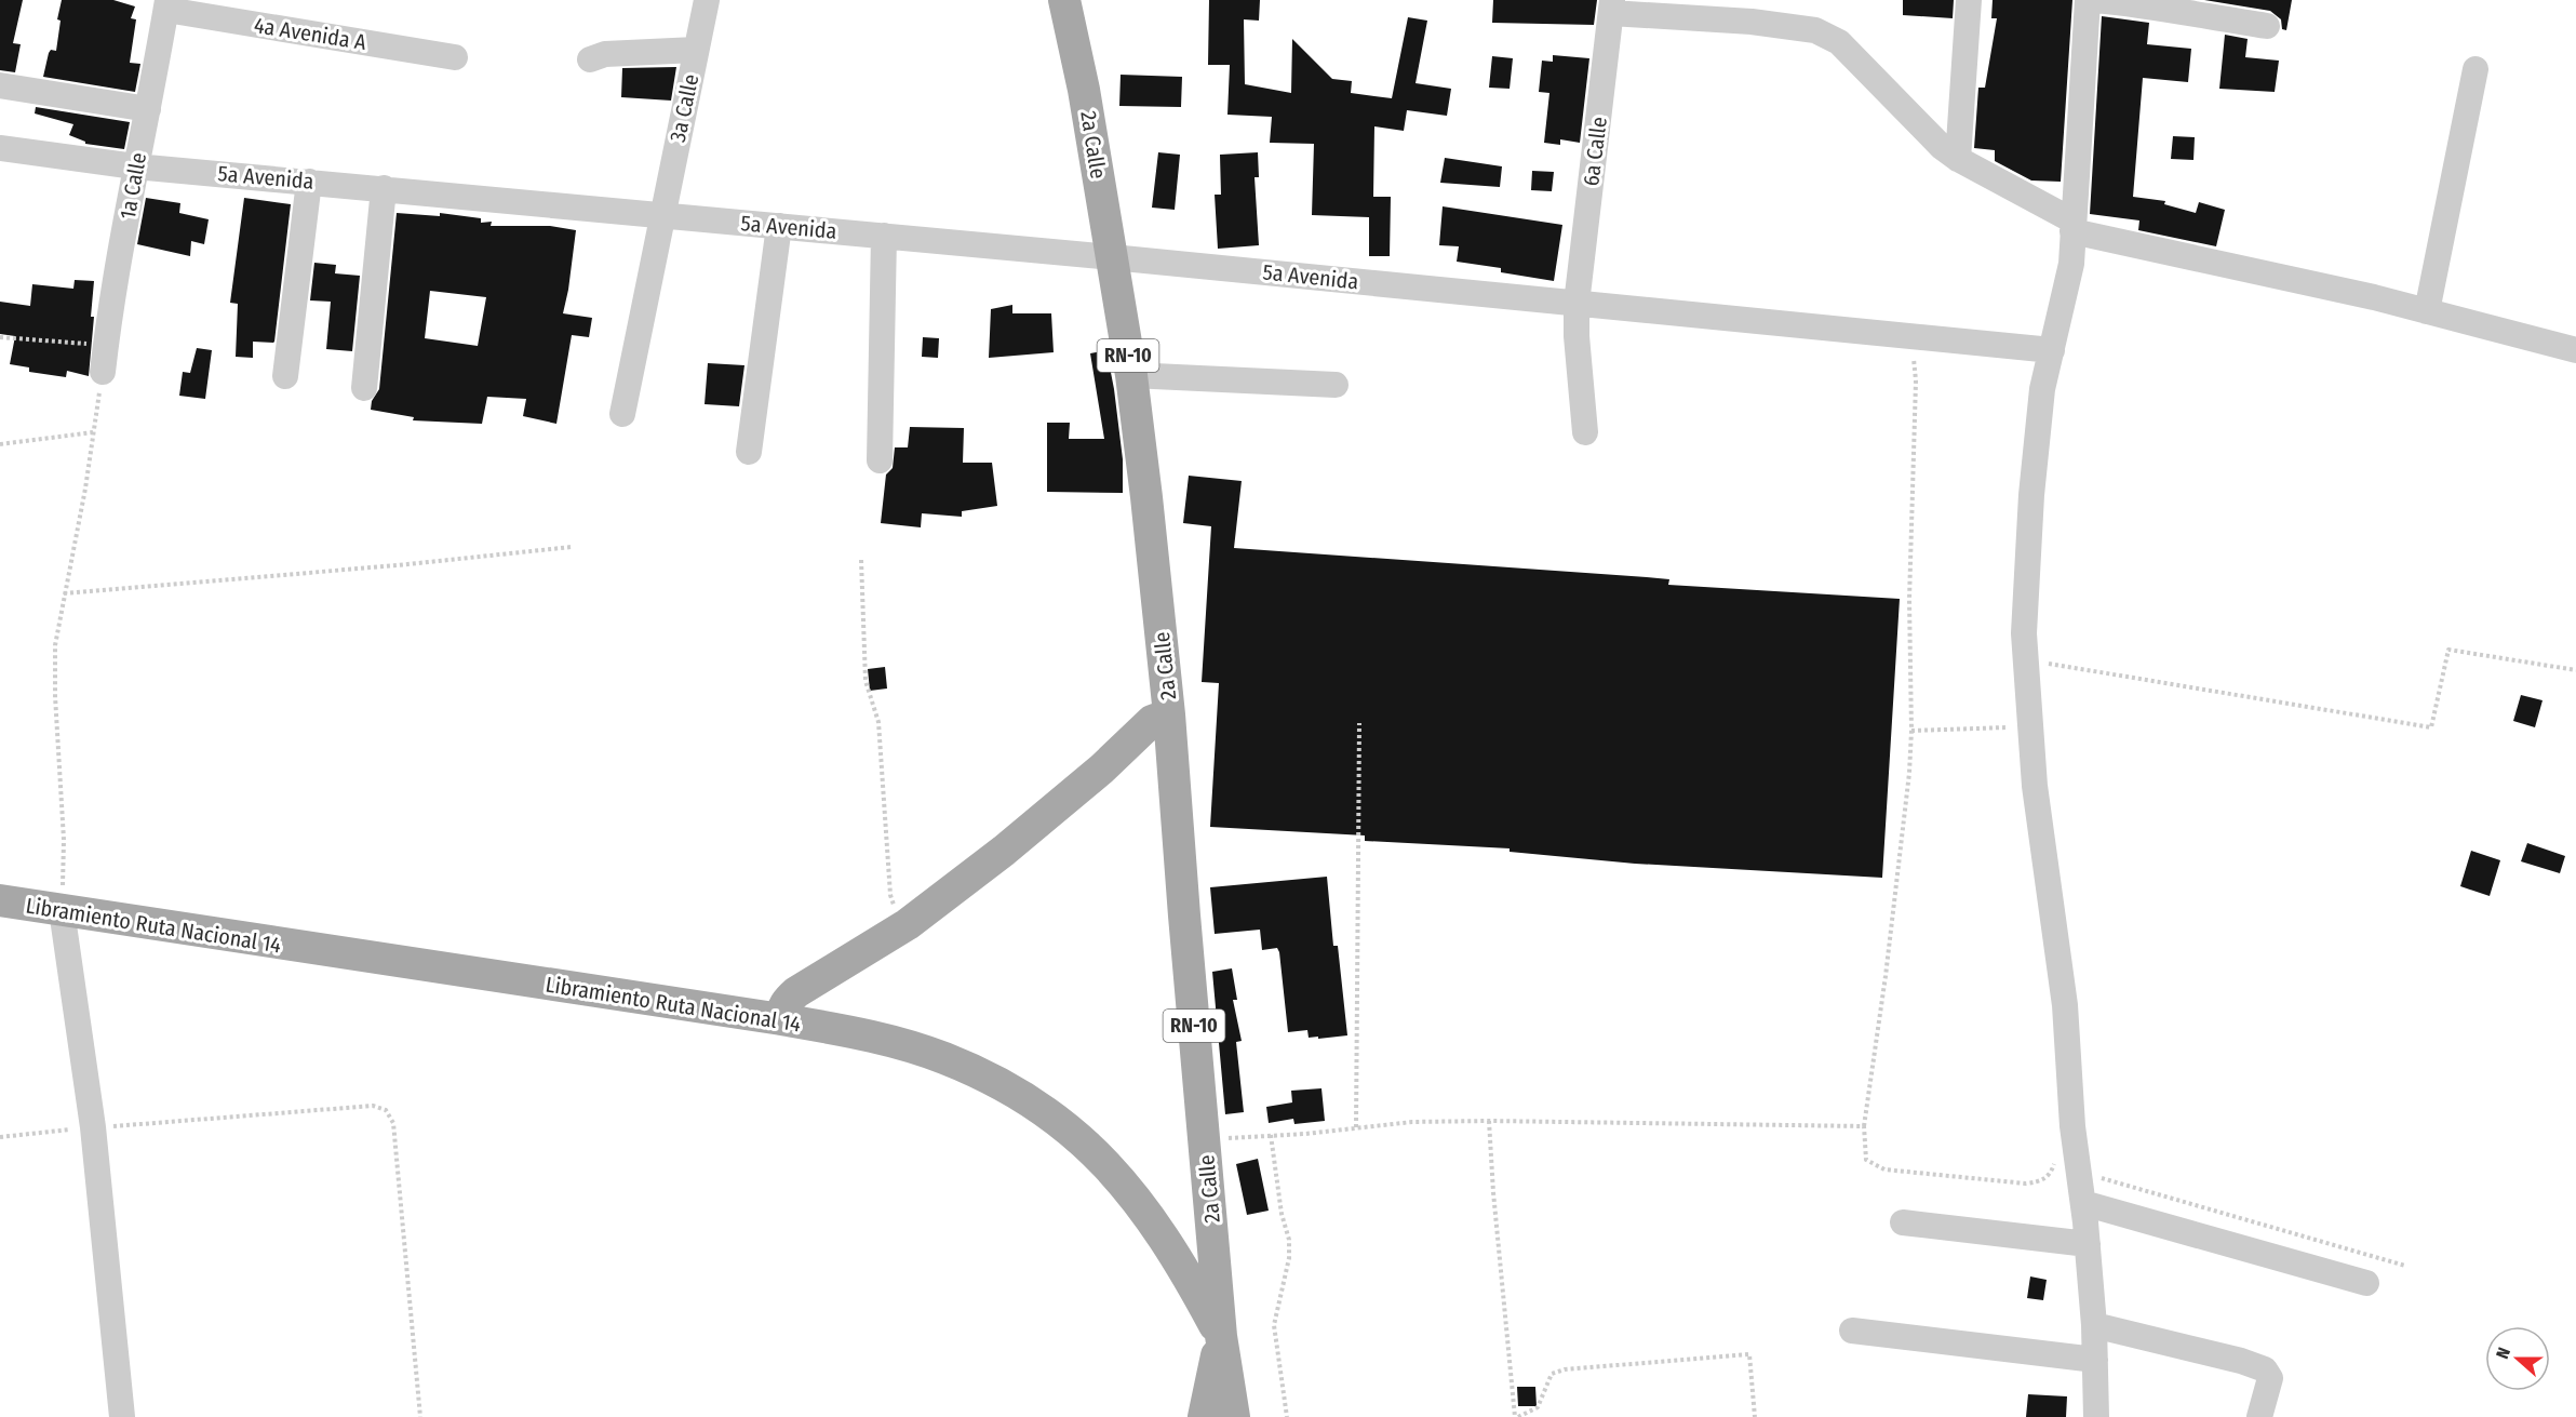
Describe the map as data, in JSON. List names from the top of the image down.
{
  "streets": {
    "main road": ["2a Calle", "RN-10", "Libramiento Ruta Nacional 14"],
    "street": [
      "4a Avenida A",
      "3a Calle",
      "6a Calle",
      "5a Avenida",
      "1a Calle"
    ]
  },
  "crossings": [
    ["4a Avenida A", "1a Calle"],
    ["3a Calle", "5a Avenida"],
    ["2a Calle", "5a Avenida"],
    ["2a Calle", "RN-10"],
    ["2a Calle", "Libramiento Ruta Nacional 14"],
    ["6a Calle", "5a Avenida"],
    ["5a Avenida", "1a Calle"],
    ["RN-10", "Libramiento Ruta Nacional 14"]
  ],
  "north": "left"
}
